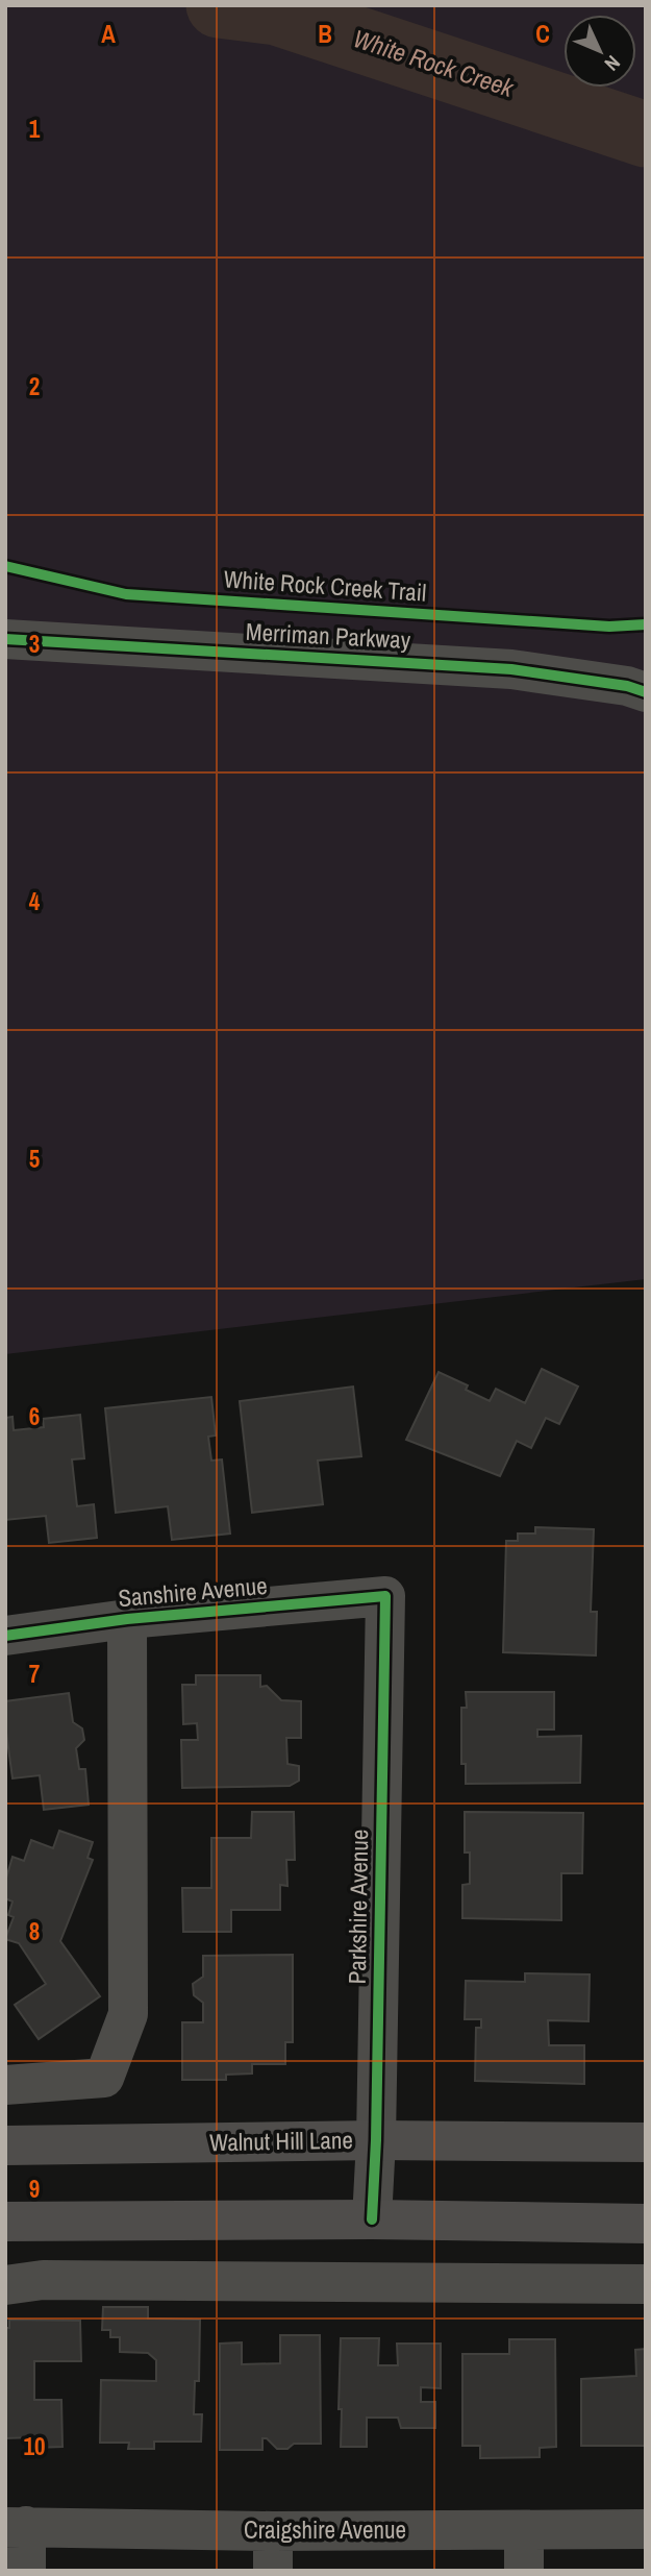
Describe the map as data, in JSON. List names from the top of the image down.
{
  "streets": {
    "main road": ["Walnut Hill Lane"],
    "street": [
      "Merriman Parkway",
      "Sanshire Avenue",
      "Parkshire Avenue",
      "Craigshire Avenue"
    ],
    "cycle path": ["White Rock Creek Trail"]
  },
  "crossings": [
    ["Sanshire Avenue", "Parkshire Avenue"],
    ["Parkshire Avenue", "Walnut Hill Lane"]
  ],
  "water": ["White Rock Creek"],
  "north": "bottom right",
  "grid": {
    "columns": ["A", "B", "C"],
    "rows": [
      "1",
      "2",
      "3",
      "4",
      "5",
      "6",
      "7",
      "8",
      "9",
      "10"
    ]
  }
}
